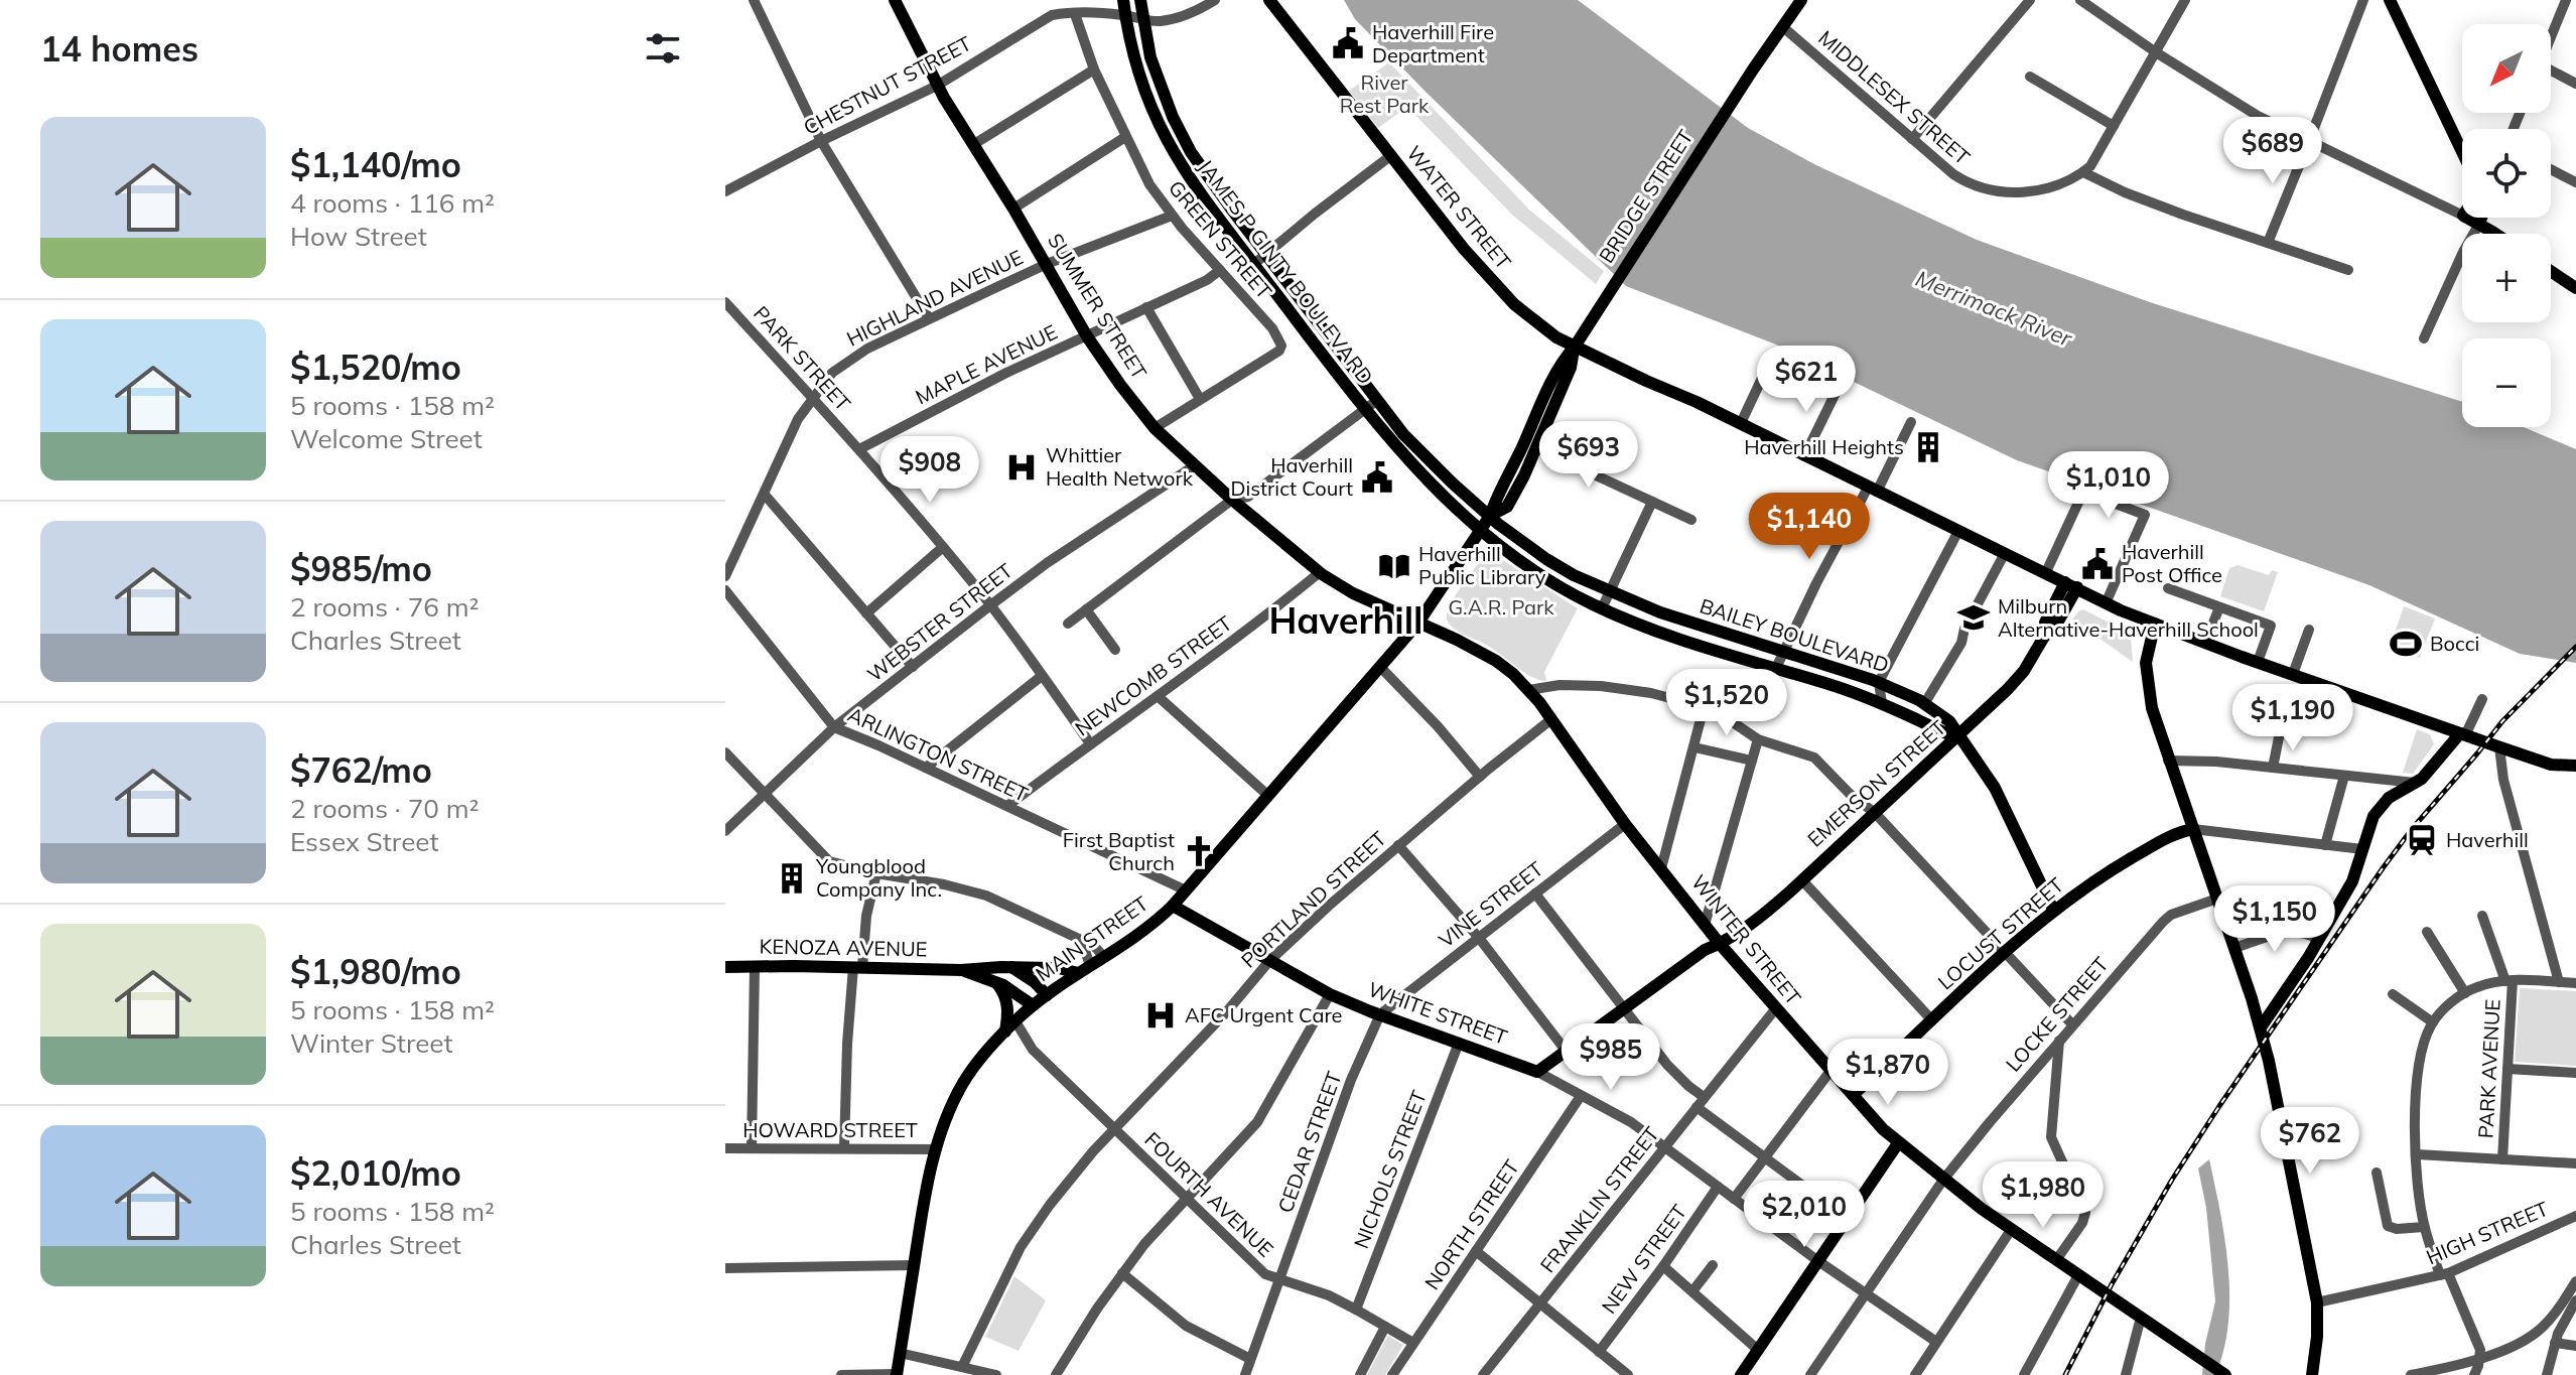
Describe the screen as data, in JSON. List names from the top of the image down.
{
  "streets": {
    "main road": [
      "BRIDGE STREET",
      "WATER STREET",
      "JAMES P GINTY BOULEVARD",
      "SUMMER STREET",
      "BAILEY BOULEVARD",
      "EMERSON STREET",
      "LOCUST STREET",
      "MAIN STREET",
      "WINTER STREET",
      "KENOZA AVENUE",
      "WHITE STREET"
    ],
    "street": [
      "CHESTNUT STREET",
      "MIDDLESEX STREET",
      "GREEN STREET",
      "HIGHLAND AVENUE",
      "PARK STREET",
      "MAPLE AVENUE",
      "WEBSTER STREET",
      "NEWCOMB STREET",
      "ARLINGTON STREET",
      "PORTLAND STREET",
      "VINE STREET",
      "LOCKE STREET",
      "PARK AVENUE",
      "HOWARD STREET",
      "CEDAR STREET",
      "NICHOLS STREET",
      "FOURTH AVENUE",
      "FRANKLIN STREET",
      "NORTH STREET",
      "HIGH STREET",
      "NEW STREET"
    ]
  },
  "crossings": [
    ["CHESTNUT STREET", "GREEN STREET"],
    ["CHESTNUT STREET", "JAMES P GINTY BOULEVARD"],
    ["CHESTNUT STREET", "SUMMER STREET"],
    ["MIDDLESEX STREET", "BRIDGE STREET"],
    ["BRIDGE STREET", "WATER STREET"],
    ["BRIDGE STREET", "MAIN STREET"],
    ["WATER STREET", "EMERSON STREET"],
    ["WATER STREET", "MAIN STREET"],
    ["GREEN STREET", "HIGHLAND AVENUE"],
    ["GREEN STREET", "SUMMER STREET"],
    ["GREEN STREET", "MAPLE AVENUE"],
    ["JAMES P GINTY BOULEVARD", "BAILEY BOULEVARD"],
    ["JAMES P GINTY BOULEVARD", "MAIN STREET"],
    ["HIGHLAND AVENUE", "SUMMER STREET"],
    ["HIGHLAND AVENUE", "PARK STREET"],
    ["SUMMER STREET", "MAPLE AVENUE"],
    ["SUMMER STREET", "WEBSTER STREET"],
    ["SUMMER STREET", "NEWCOMB STREET"],
    ["SUMMER STREET", "MAIN STREET"],
    ["SUMMER STREET", "WINTER STREET"],
    ["PARK STREET", "MAPLE AVENUE"],
    ["PARK STREET", "WEBSTER STREET"],
    ["PARK STREET", "NEWCOMB STREET"],
    ["WEBSTER STREET", "ARLINGTON STREET"],
    ["BAILEY BOULEVARD", "EMERSON STREET"],
    ["BAILEY BOULEVARD", "MAIN STREET"],
    ["NEWCOMB STREET", "ARLINGTON STREET"],
    ["ARLINGTON STREET", "MAIN STREET"],
    ["EMERSON STREET", "WINTER STREET"],
    ["PORTLAND STREET", "WINTER STREET"],
    ["PORTLAND STREET", "WHITE STREET"],
    ["PORTLAND STREET", "FOURTH AVENUE"],
    ["VINE STREET", "WINTER STREET"],
    ["VINE STREET", "WHITE STREET"],
    ["VINE STREET", "CEDAR STREET"],
    ["LOCUST STREET", "WINTER STREET"],
    ["MAIN STREET", "WINTER STREET"],
    ["MAIN STREET", "KENOZA AVENUE"],
    ["MAIN STREET", "WHITE STREET"],
    ["MAIN STREET", "HOWARD STREET"],
    ["MAIN STREET", "FOURTH AVENUE"],
    ["WINTER STREET", "LOCKE STREET"],
    ["WINTER STREET", "FRANKLIN STREET"],
    ["WHITE STREET", "CEDAR STREET"],
    ["WHITE STREET", "NICHOLS STREET"],
    ["CEDAR STREET", "FOURTH AVENUE"],
    ["NICHOLS STREET", "FOURTH AVENUE"],
    ["FOURTH AVENUE", "NORTH STREET"]
  ],
  "districts": ["Haverhill"],
  "water": ["Merrimack River"],
  "parks": ["River Rest Park", "G.A.R. Park"],
  "places": {
    "public building": ["Haverhill Fire Department", "Haverhill District Court", "Haverhill Post Office"],
    "building": ["Haverhill Heights", "Youngblood Company Inc."],
    "hospital": ["Whittier Health Network", "AFC Urgent Care"],
    "library": ["Haverhill Public Library"],
    "school or university": ["Milburn Alternative-Haverhill School"],
    "sports": ["Bocci"],
    "station": ["Haverhill"],
    "church": ["First Baptist Church"]
  },
  "north": "bottom left",
  "page": {
    "heading": "14 homes",
    "map_buttons": ["+", "−"],
    "list": [
      {
        "name": "$1,140/mo",
        "note": "4 rooms · 116 m² · How Street"
      },
      {
        "name": "$1,520/mo",
        "note": "5 rooms · 158 m² · Welcome Street"
      },
      {
        "name": "$985/mo",
        "note": "2 rooms · 76 m² · Charles Street"
      },
      {
        "name": "$762/mo",
        "note": "2 rooms · 70 m² · Essex Street"
      },
      {
        "name": "$1,980/mo",
        "note": "5 rooms · 158 m² · Winter Street"
      },
      {
        "name": "$2,010/mo",
        "note": "5 rooms · 158 m² · Charles Street"
      }
    ],
    "price": [
      "$689",
      "$621",
      "$693",
      "$908",
      "$1,010",
      "$1,140",
      "$1,520",
      "$1,190",
      "$1,150",
      "$985",
      "$1,870",
      "$762",
      "$1,980",
      "$2,010"
    ]
  }
}
